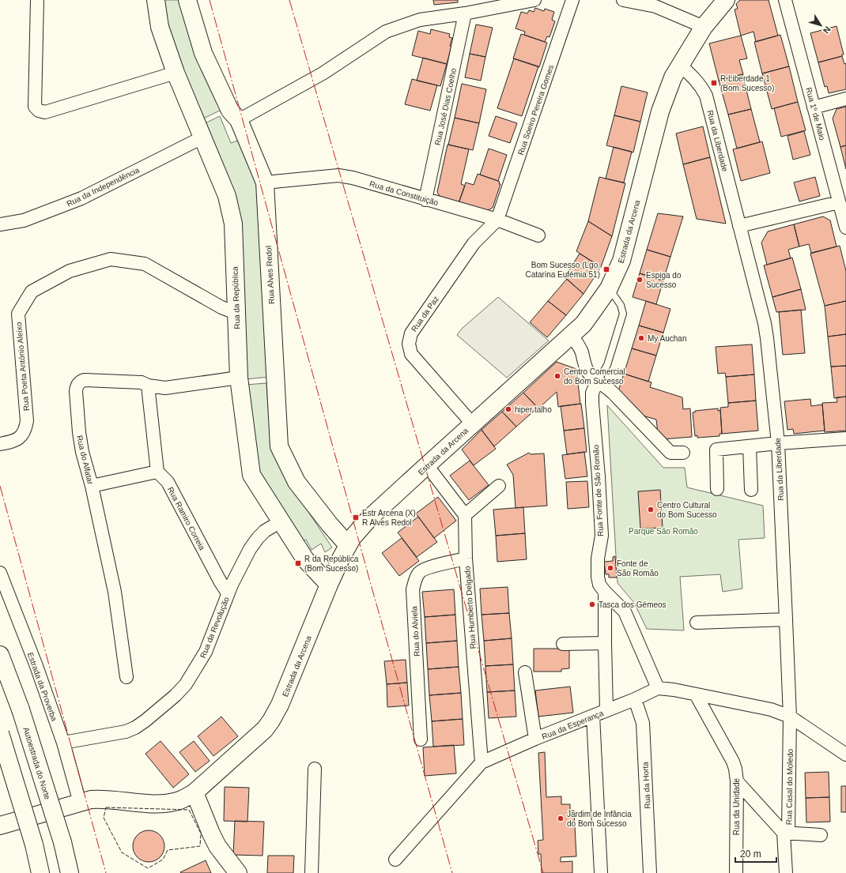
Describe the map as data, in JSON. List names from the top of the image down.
{
  "streets": {
    "main road": [
      "Estrada da Arcena",
      "Rua Alves Redol",
      "Rua da República",
      "Autoestrada do Norte"
    ],
    "street": [
      "Rua José Dias Coelho",
      "Rua Soeiro Pereira Gomes",
      "Rua 1º de Maio",
      "Rua da Liberdade",
      "Rua da Independência",
      "Rua da Constituição",
      "Rua da Paz",
      "Rua Poeta António Aleixo",
      "Rua do Alfatar",
      "Rua Fonte de São Romão",
      "Rua Ramiro Correia",
      "Rua Humberto Delgado",
      "Rua da Revolução",
      "Rua do Alviela",
      "Estrada da Proverba",
      "Rua da Esperança",
      "Rua da Horta",
      "Rua Casal do Moledo",
      "Rua da Unidade"
    ]
  },
  "crossings": [
    ["Rua José Dias Coelho", "Rua da Constituição"],
    ["Rua Soeiro Pereira Gomes", "Rua da Constituição"],
    ["Rua Soeiro Pereira Gomes", "Rua da Paz"],
    ["Rua da Liberdade", "Estrada da Arcena"],
    ["Rua da Liberdade", "Rua da Esperança"],
    ["Rua da Liberdade", "Rua Casal do Moledo"],
    ["Rua da Independência", "Rua da República"],
    ["Rua da Constituição", "Rua Alves Redol"],
    ["Rua da Constituição", "Rua da Paz"],
    ["Estrada da Arcena", "Rua Alves Redol"],
    ["Estrada da Arcena", "Rua da República"],
    ["Estrada da Arcena", "Rua da Paz"],
    ["Estrada da Arcena", "Estrada da Proverba"],
    ["Rua da República", "Rua Poeta António Aleixo"],
    ["Rua da República", "Rua do Alfatar"],
    ["Rua da República", "Rua da Revolução"],
    ["Rua Fonte de São Romão", "Rua da Esperança"],
    ["Rua Ramiro Correia", "Rua da Revolução"],
    ["Rua Humberto Delgado", "Rua do Alviela"],
    ["Rua Humberto Delgado", "Rua da Esperança"],
    ["Rua da Revolução", "Estrada da Proverba"],
    ["Rua da Esperança", "Rua da Horta"],
    ["Rua da Esperança", "Rua Casal do Moledo"],
    ["Rua da Esperança", "Rua da Unidade"]
  ],
  "parks": ["Parque São Romão"],
  "places": {
    "transit": [
      "R Liberdade 1 (Bom Sucesso)",
      "Bom Sucesso (Lgo. Catarina Eufémia 51)",
      "Estr Arcena (X) R Alves Redol",
      "R da República (Bom Sucesso)"
    ],
    "other": [
      "Espiga do Sucesso",
      "My Auchan",
      "Centro Comercial do Bom Sucesso",
      "hiper talho",
      "Centro Cultural do Bom Sucesso",
      "Fonte de São Romão",
      "Tasca dos Gémeos",
      "Jardim de Infância do Bom Sucesso"
    ]
  },
  "scale_bar": "20 m",
  "north": "bottom right"
}
